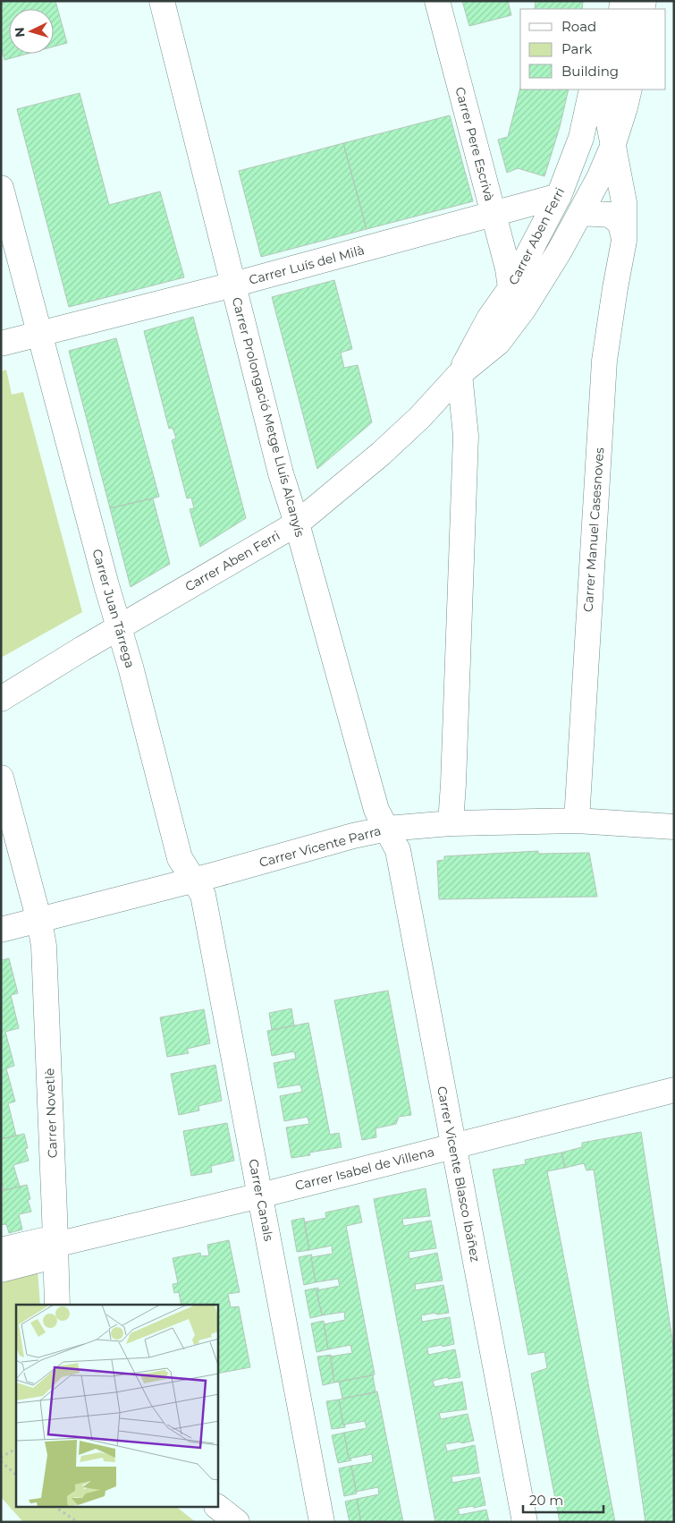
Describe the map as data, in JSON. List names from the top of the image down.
{
  "streets": {
    "street": [
      "Carrer Pere Escrivà",
      "Carrer Aben Ferri",
      "Carrer Luís del Milà",
      "Carrer Prolongació Metge Lluís Alcanyís",
      "Carrer Manuel Casesnoves",
      "Carrer Juan Tárrega",
      "Carrer Vicente Parra",
      "Carrer Novetlè",
      "Carrer Isabel de Villena",
      "Carrer Vicente Blasco Ibáñez",
      "Carrer Canals"
    ]
  },
  "crossings": [
    ["Carrer Pere Escrivà", "Carrer Aben Ferri"],
    ["Carrer Pere Escrivà", "Carrer Luís del Milà"],
    ["Carrer Aben Ferri", "Carrer Luís del Milà"],
    ["Carrer Aben Ferri", "Carrer Prolongació Metge Lluís Alcanyís"],
    ["Carrer Aben Ferri", "Carrer Manuel Casesnoves"],
    ["Carrer Aben Ferri", "Carrer Juan Tárrega"],
    ["Carrer Luís del Milà", "Carrer Prolongació Metge Lluís Alcanyís"],
    ["Carrer Luís del Milà", "Carrer Juan Tárrega"],
    ["Carrer Prolongació Metge Lluís Alcanyís", "Carrer Vicente Parra"],
    ["Carrer Prolongació Metge Lluís Alcanyís", "Carrer Vicente Blasco Ibáñez"],
    ["Carrer Manuel Casesnoves", "Carrer Vicente Parra"],
    ["Carrer Juan Tárrega", "Carrer Vicente Parra"],
    ["Carrer Juan Tárrega", "Carrer Canals"],
    ["Carrer Vicente Parra", "Carrer Novetlè"],
    ["Carrer Vicente Parra", "Carrer Vicente Blasco Ibáñez"],
    ["Carrer Vicente Parra", "Carrer Canals"],
    ["Carrer Novetlè", "Carrer Isabel de Villena"],
    ["Carrer Isabel de Villena", "Carrer Vicente Blasco Ibáñez"],
    ["Carrer Isabel de Villena", "Carrer Canals"]
  ],
  "legend": ["Road", "Park", "Building"],
  "scale_bar": "20 m",
  "north": "left"
}
